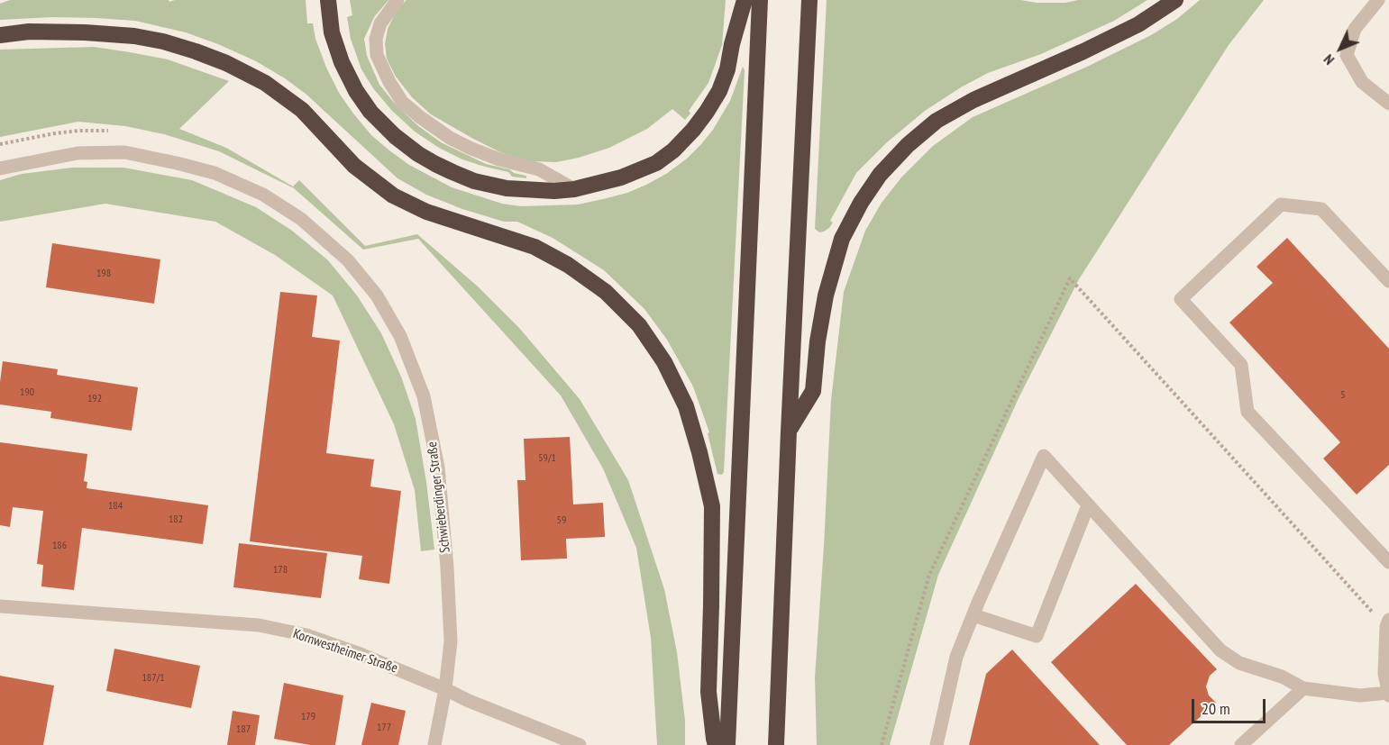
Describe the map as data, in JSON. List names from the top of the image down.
{
  "streets": {
    "street": ["Schwieberdinger Straße", "Kornwestheimer Straße"]
  },
  "crossings": [
    ["Schwieberdinger Straße", "Kornwestheimer Straße"]
  ],
  "house_numbers": [
    "198",
    "190",
    "5",
    "192",
    "59/1",
    "184",
    "182",
    "59",
    "186",
    "178",
    "187/1",
    "179",
    "177",
    "187"
  ],
  "scale_bar": "20 m",
  "north": "bottom left"
}
